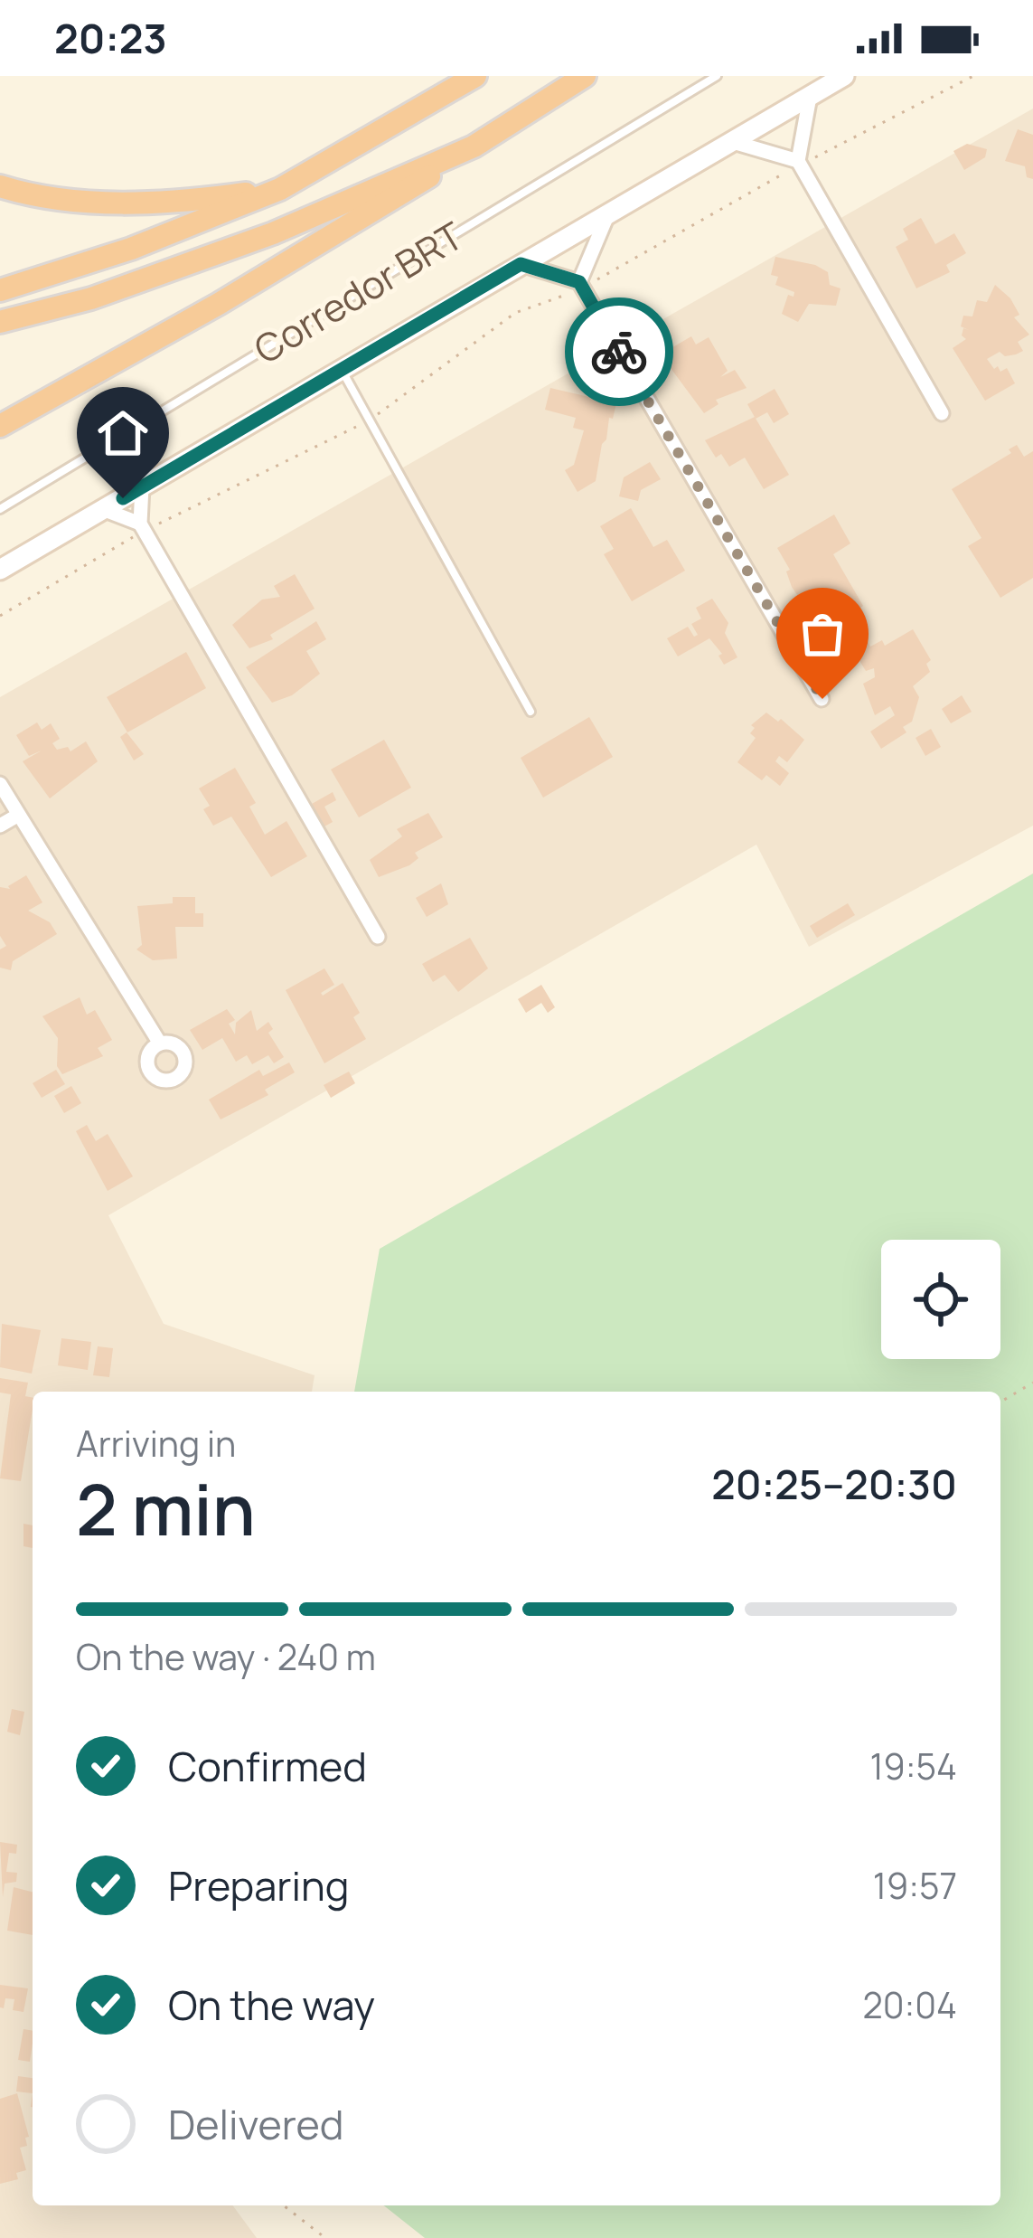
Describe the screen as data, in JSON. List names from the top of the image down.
{
  "streets": {
    "lane": ["Corredor BRT"]
  },
  "page": {
    "status": "20:23",
    "heading": ["2 min", "Arriving in", "20:25–20:30"],
    "bar": "On the way · 240 m",
    "list": [
      ["Confirmed", "19:54"],
      ["Preparing", "19:57"],
      ["On the way", "20:04"],
      "Delivered"
    ]
  }
}
